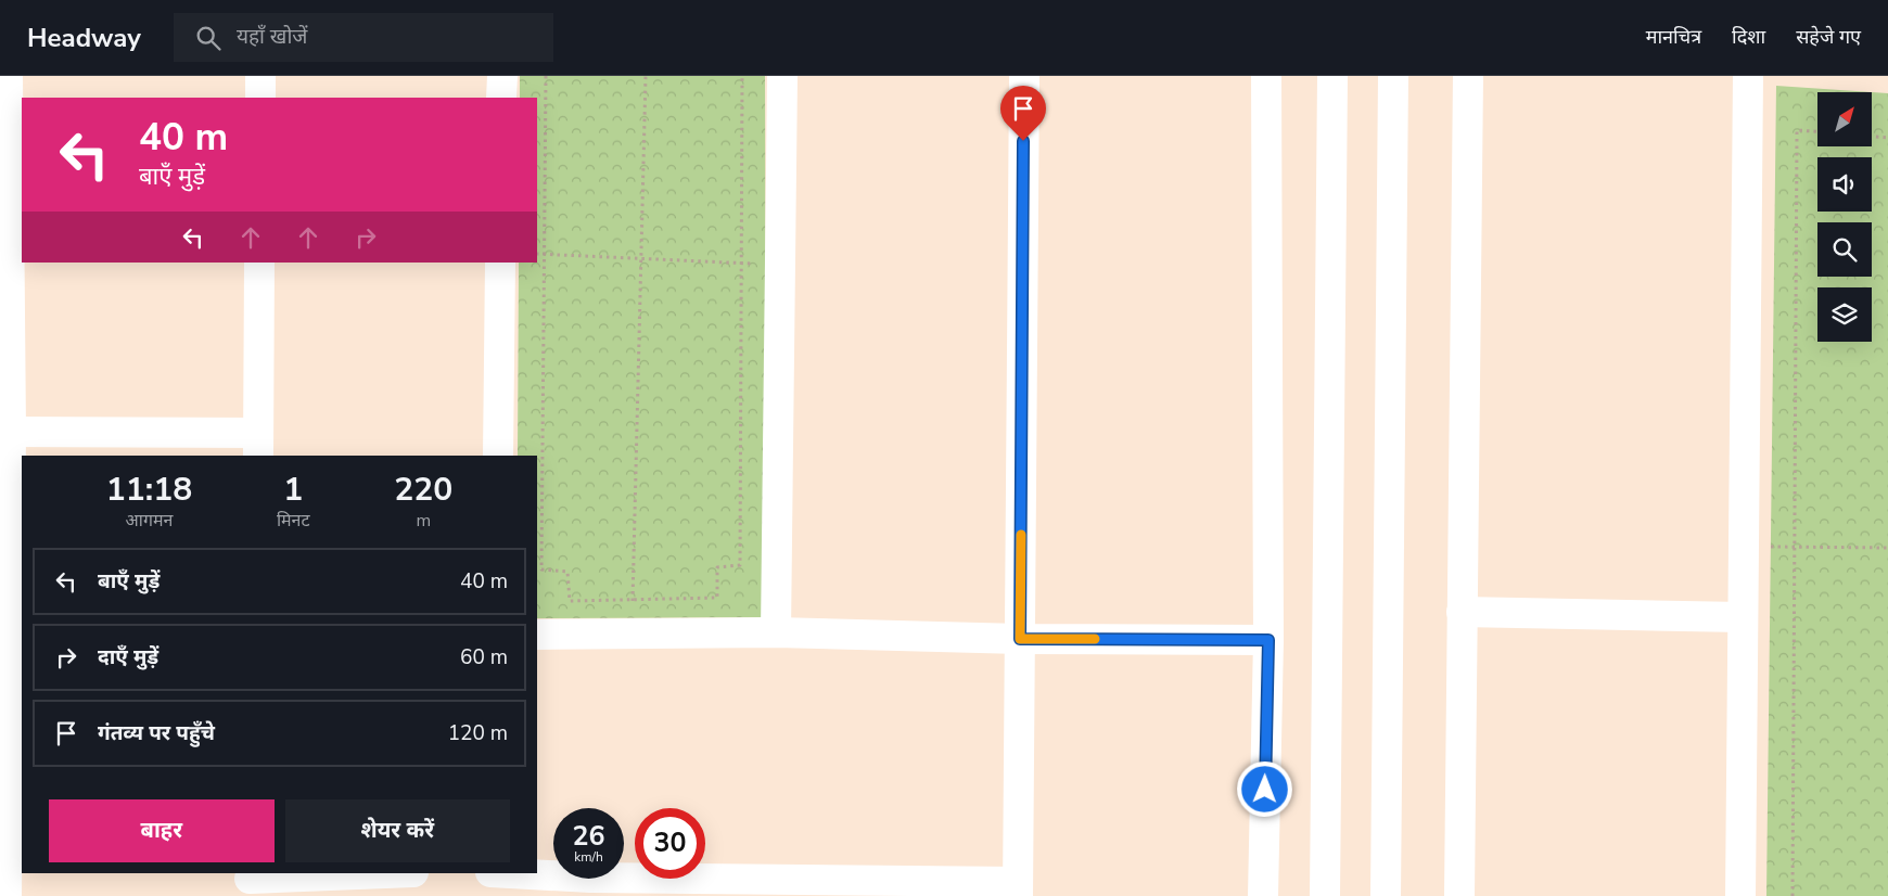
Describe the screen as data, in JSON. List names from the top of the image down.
{
  "north": "top right",
  "page": {
    "header": "Headway",
    "search": "यहाँ खोजें",
    "nav": ["मानचित्र", "दिशा", "सहेजे गए"],
    "turn": ["40 m", "बाएँ मुड़ें"],
    "eta": [
      "11:18",
      "आगमन",
      "1",
      "मिनट",
      "220",
      "m"
    ],
    "list": [
      {
        "name": "बाएँ मुड़ें",
        "value": "40 m"
      },
      {
        "name": "दाएँ मुड़ें",
        "value": "60 m"
      },
      {
        "name": "गंतव्य पर पहुँचे",
        "value": "120 m"
      }
    ],
    "buttons": ["बाहर", "शेयर करें"],
    "speed": "26 km/h",
    "limit": "30"
  }
}
